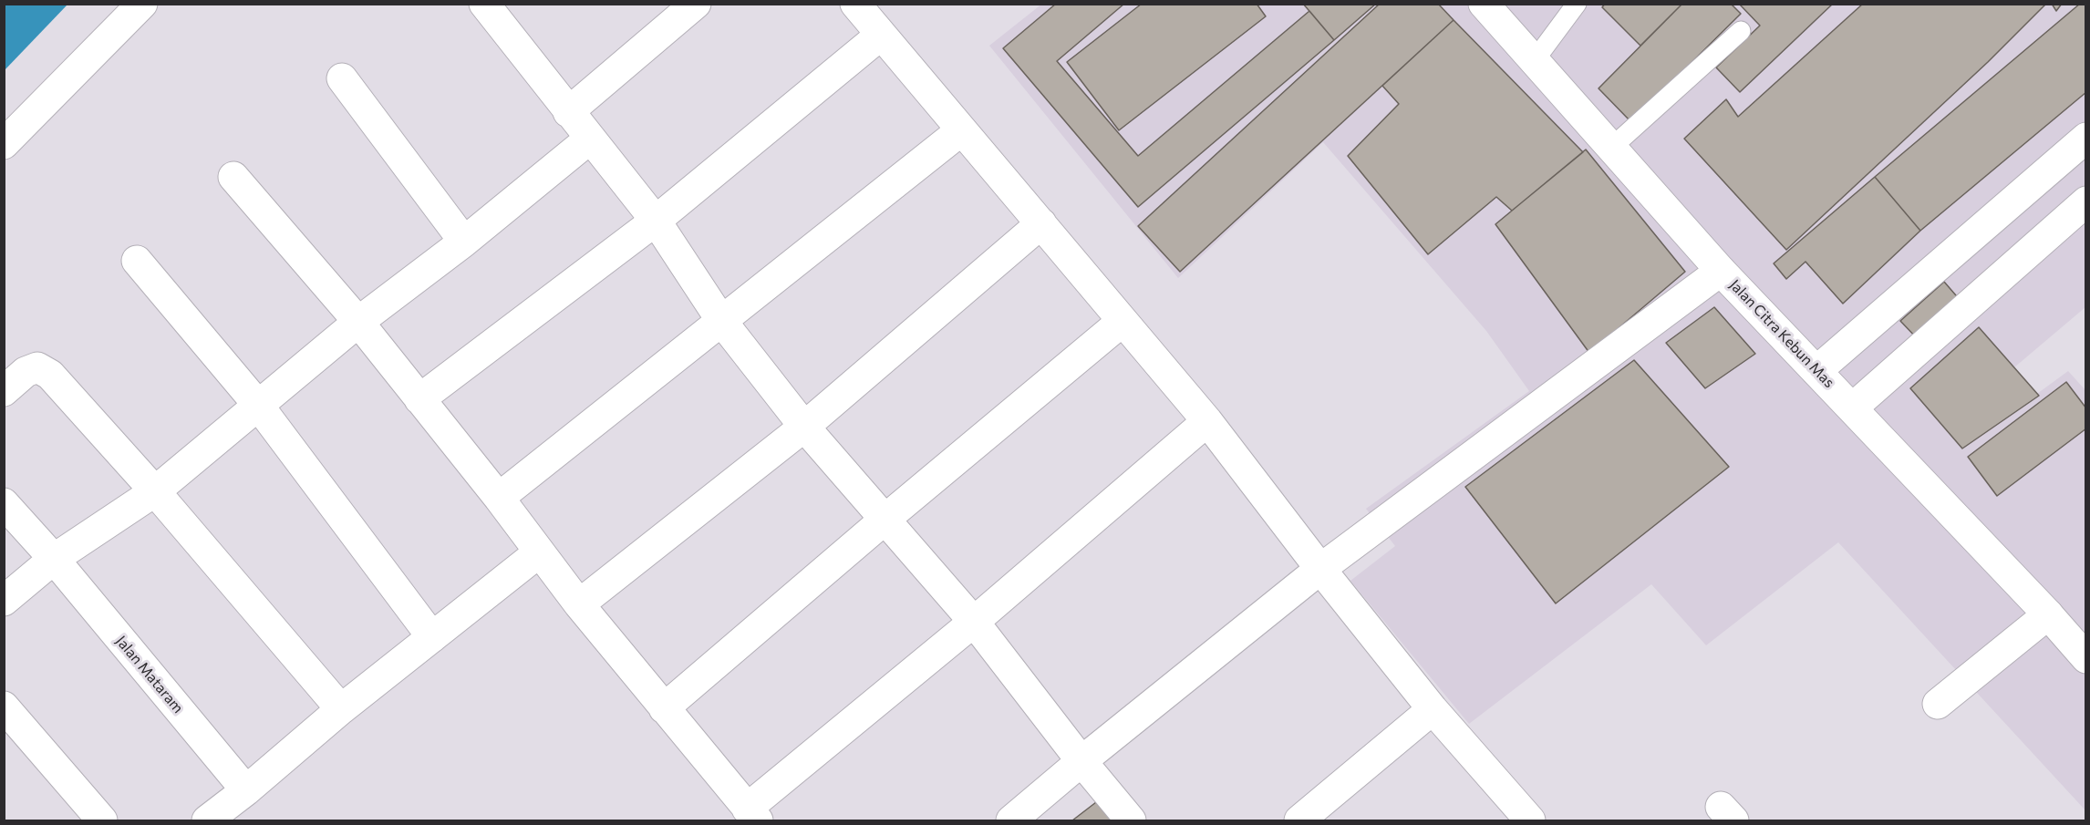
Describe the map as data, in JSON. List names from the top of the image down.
{
  "streets": {
    "street": ["Jalan Citra Kebun Mas", "Jalan Mataram"]
  }
}
